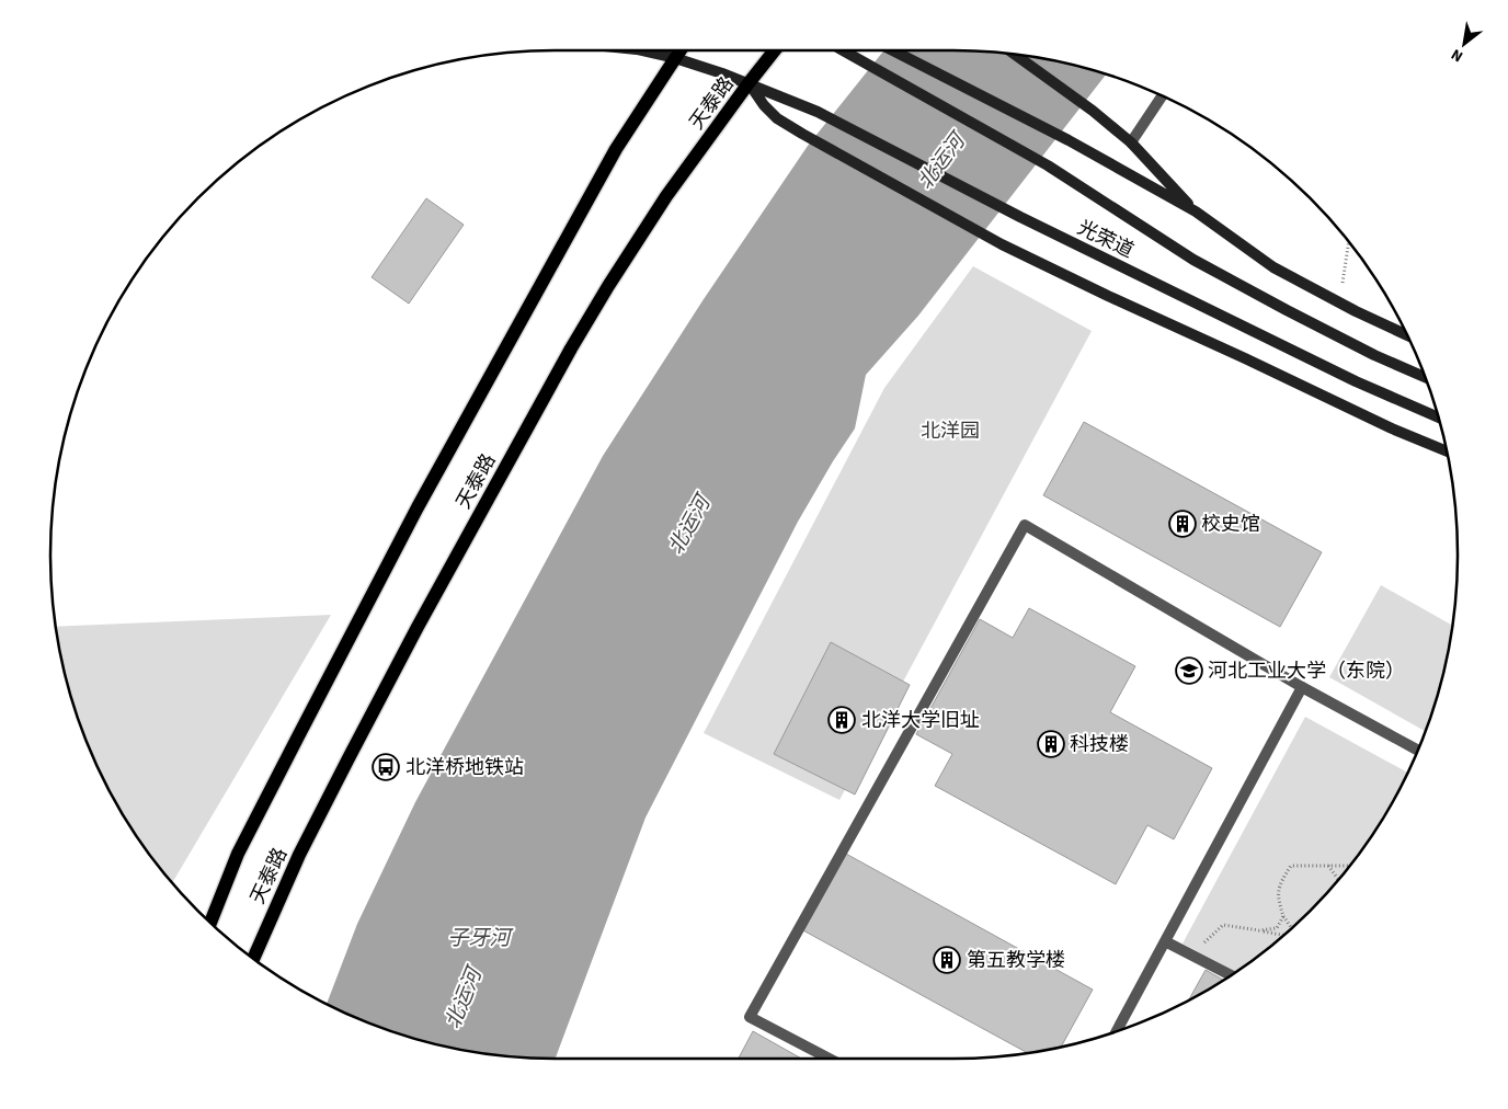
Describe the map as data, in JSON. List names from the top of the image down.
{
  "streets": {
    "main road": ["天泰路", "光荣道"]
  },
  "crossings": [
    ["天泰路", "光荣道"]
  ],
  "water": ["北运河", "子牙河"],
  "parks": ["北洋园"],
  "places": {
    "building": [
      "校史馆",
      "北洋大学旧址",
      "科技楼",
      "第五教学楼"
    ],
    "school or university": ["河北工业大学（东院）"],
    "bus stop": ["北洋桥地铁站"]
  },
  "north": "bottom left"
}
